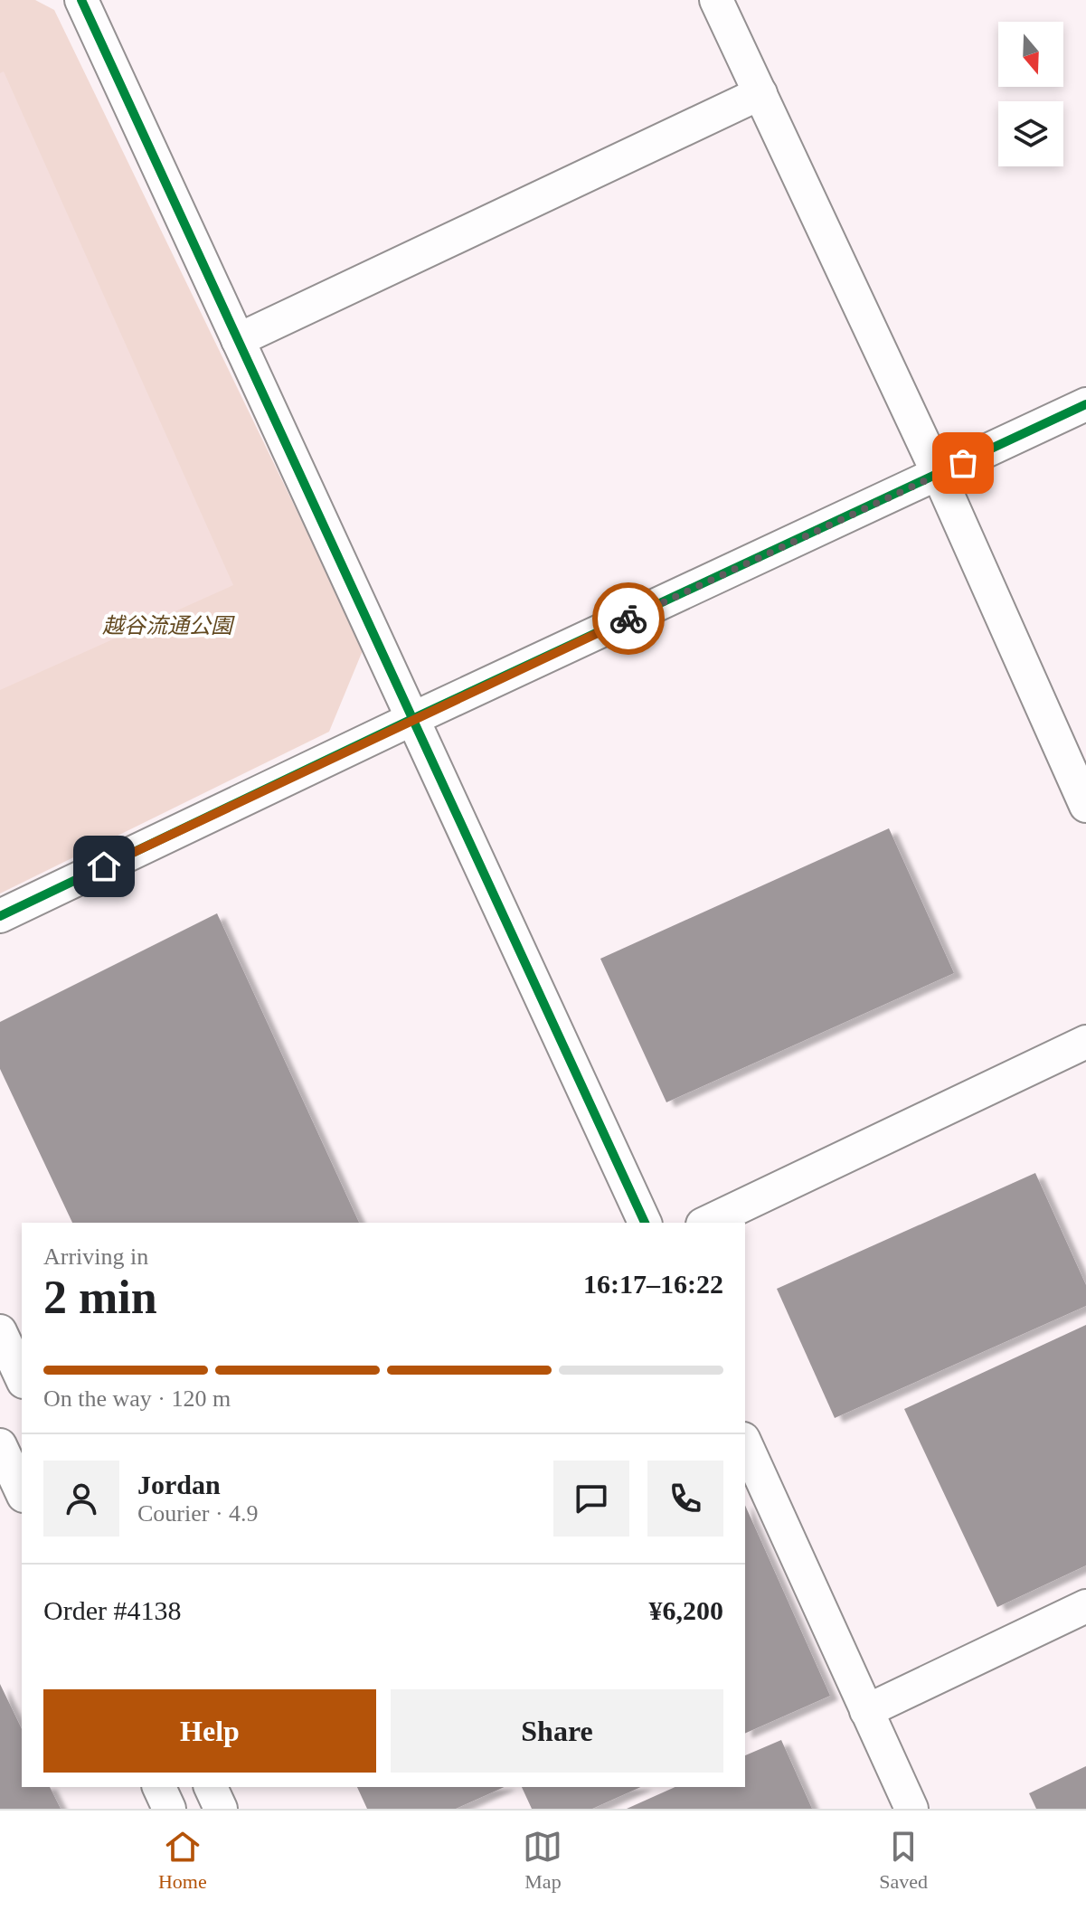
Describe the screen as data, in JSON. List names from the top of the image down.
{
  "parks": ["越谷流通公園"],
  "north": "bottom",
  "page": {
    "heading": ["2 min", "Arriving in", "16:17–16:22"],
    "panel": [
      "Jordan",
      "Courier · 4.9",
      "Order #4138",
      "¥6,200"
    ],
    "bar": "On the way · 120 m",
    "buttons": ["Help", "Share"],
    "tabs": ["Home", "Map", "Saved"]
  }
}
